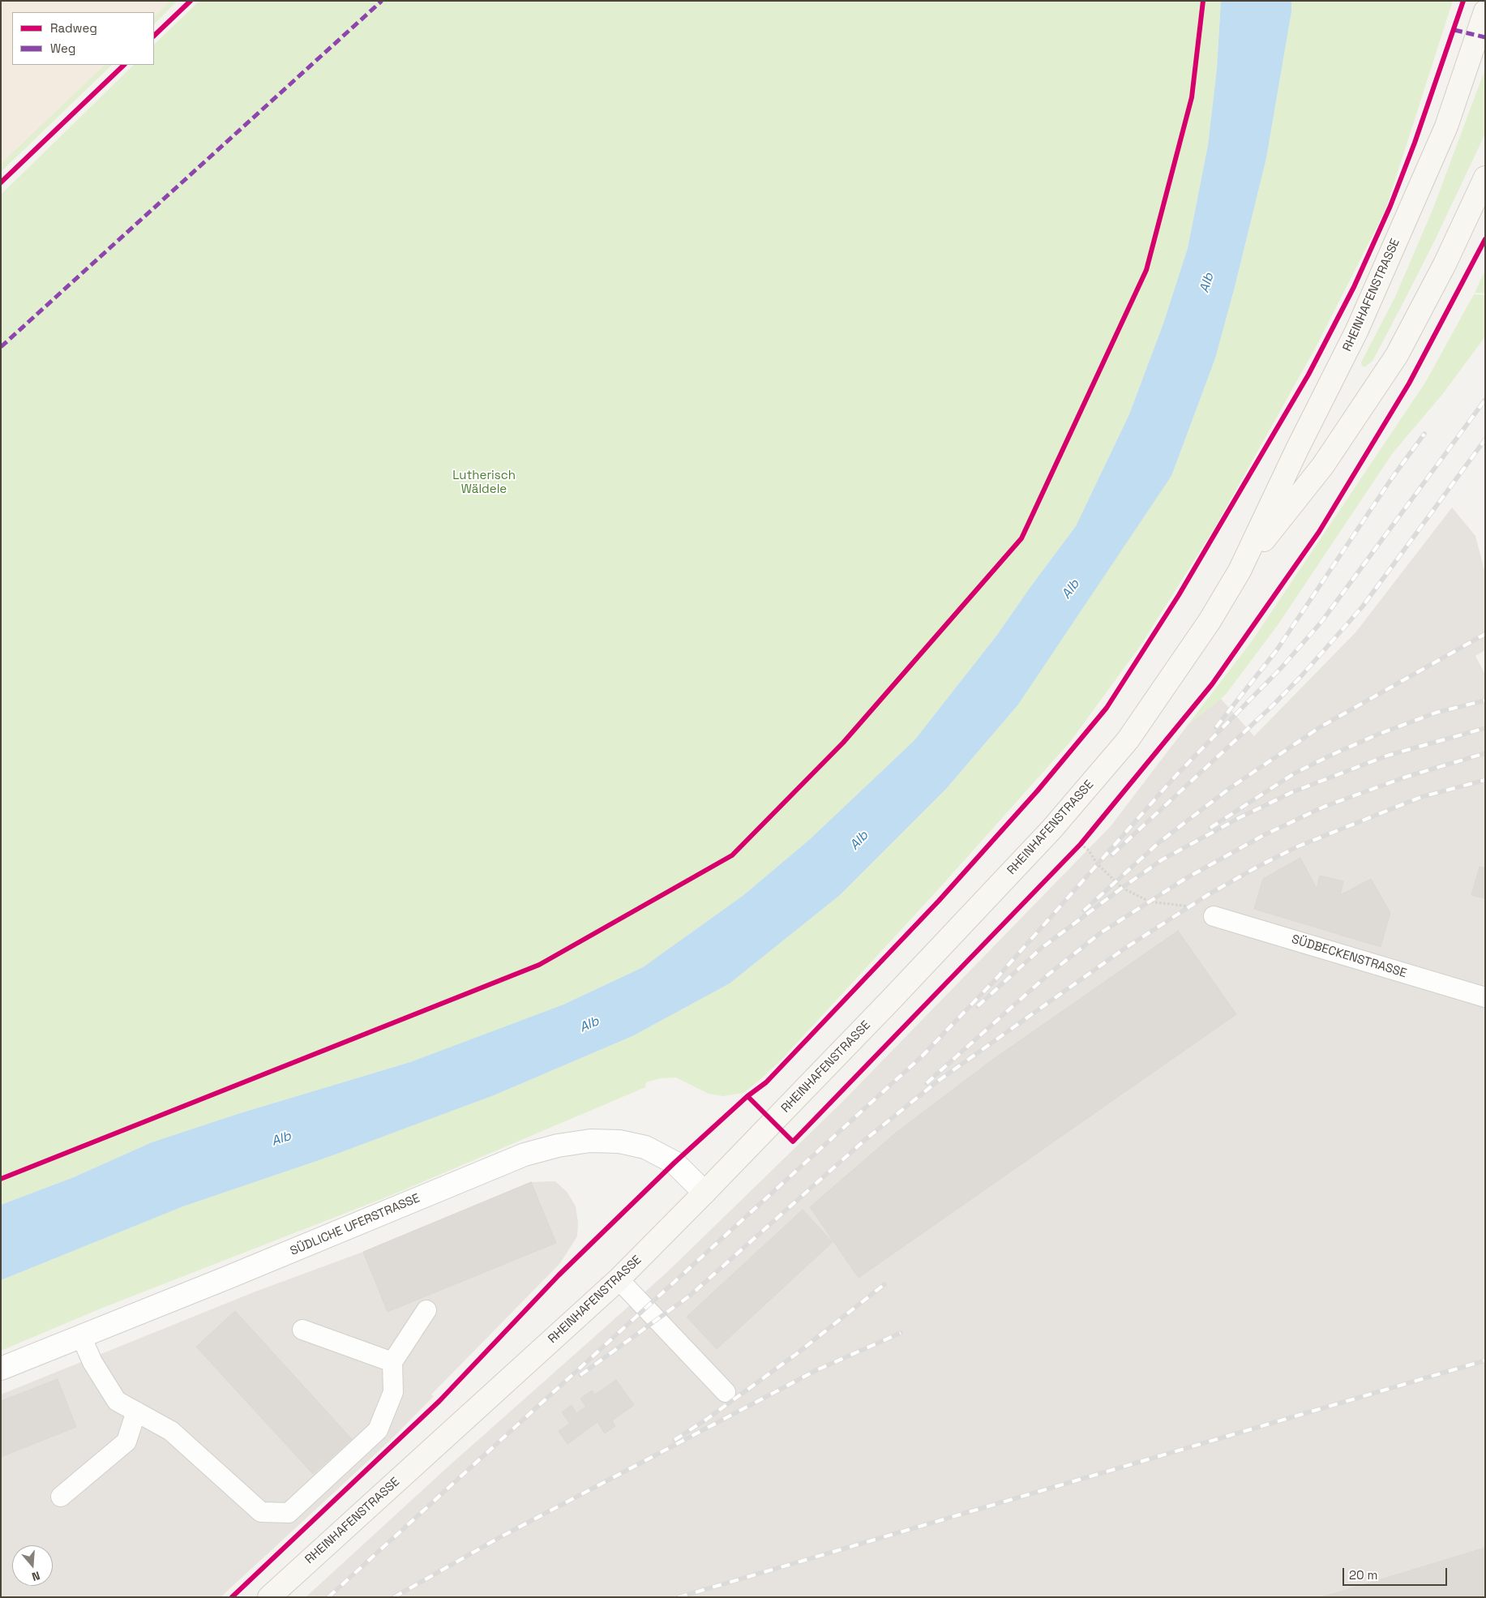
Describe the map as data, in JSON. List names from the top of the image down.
{
  "streets": {
    "main road": ["RHEINHAFENSTRASSE"],
    "street": ["SÜDLICHE UFERSTRASSE"],
    "lane": ["SÜDBECKENSTRASSE"]
  },
  "crossings": [
    ["RHEINHAFENSTRASSE", "SÜDLICHE UFERSTRASSE"]
  ],
  "water": ["Alb"],
  "parks": ["Lutherisch Wäldele"],
  "legend": ["Radweg", "Weg"],
  "scale_bar": "20 m",
  "north": "bottom"
}
